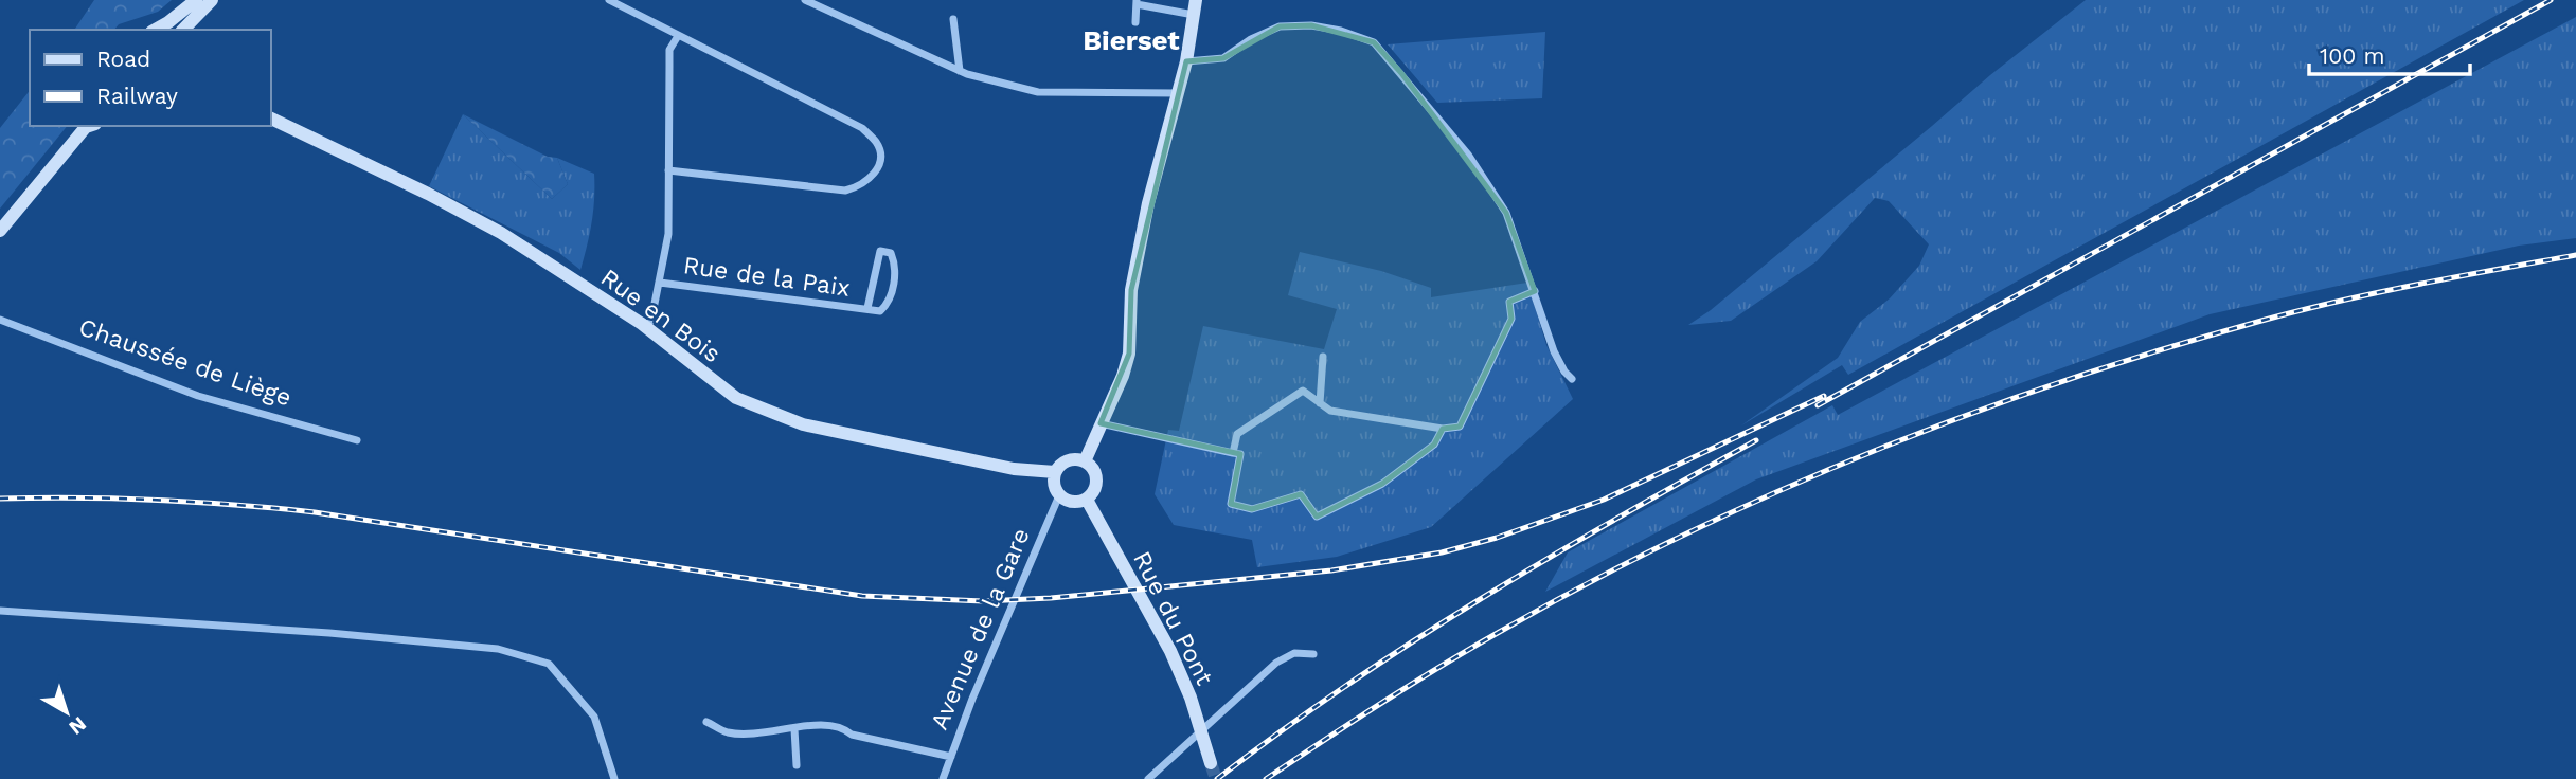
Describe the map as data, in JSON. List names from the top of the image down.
{
  "streets": {
    "street": [
      "Rue de la Paix",
      "Rue en Bois",
      "Chaussée de Liège",
      "Rue du Pont",
      "Avenue de la Gare"
    ]
  },
  "crossings": [
    ["Rue en Bois", "Rue du Pont"],
    ["Rue en Bois", "Avenue de la Gare"],
    ["Rue du Pont", "Avenue de la Gare"]
  ],
  "districts": ["Bierset"],
  "legend": ["Road", "Railway"],
  "scale_bar": "100 m",
  "north": "bottom right"
}
